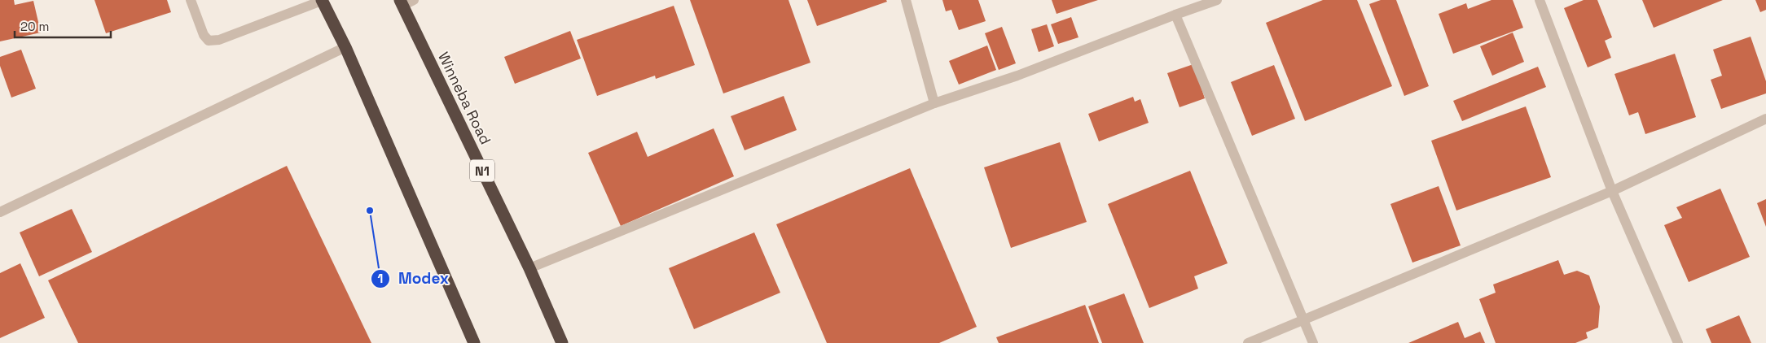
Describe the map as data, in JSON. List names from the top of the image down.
{
  "streets": {
    "highway": ["Winneba Road", "N1"]
  },
  "places": ["Modex"],
  "scale_bar": "20 m"
}
